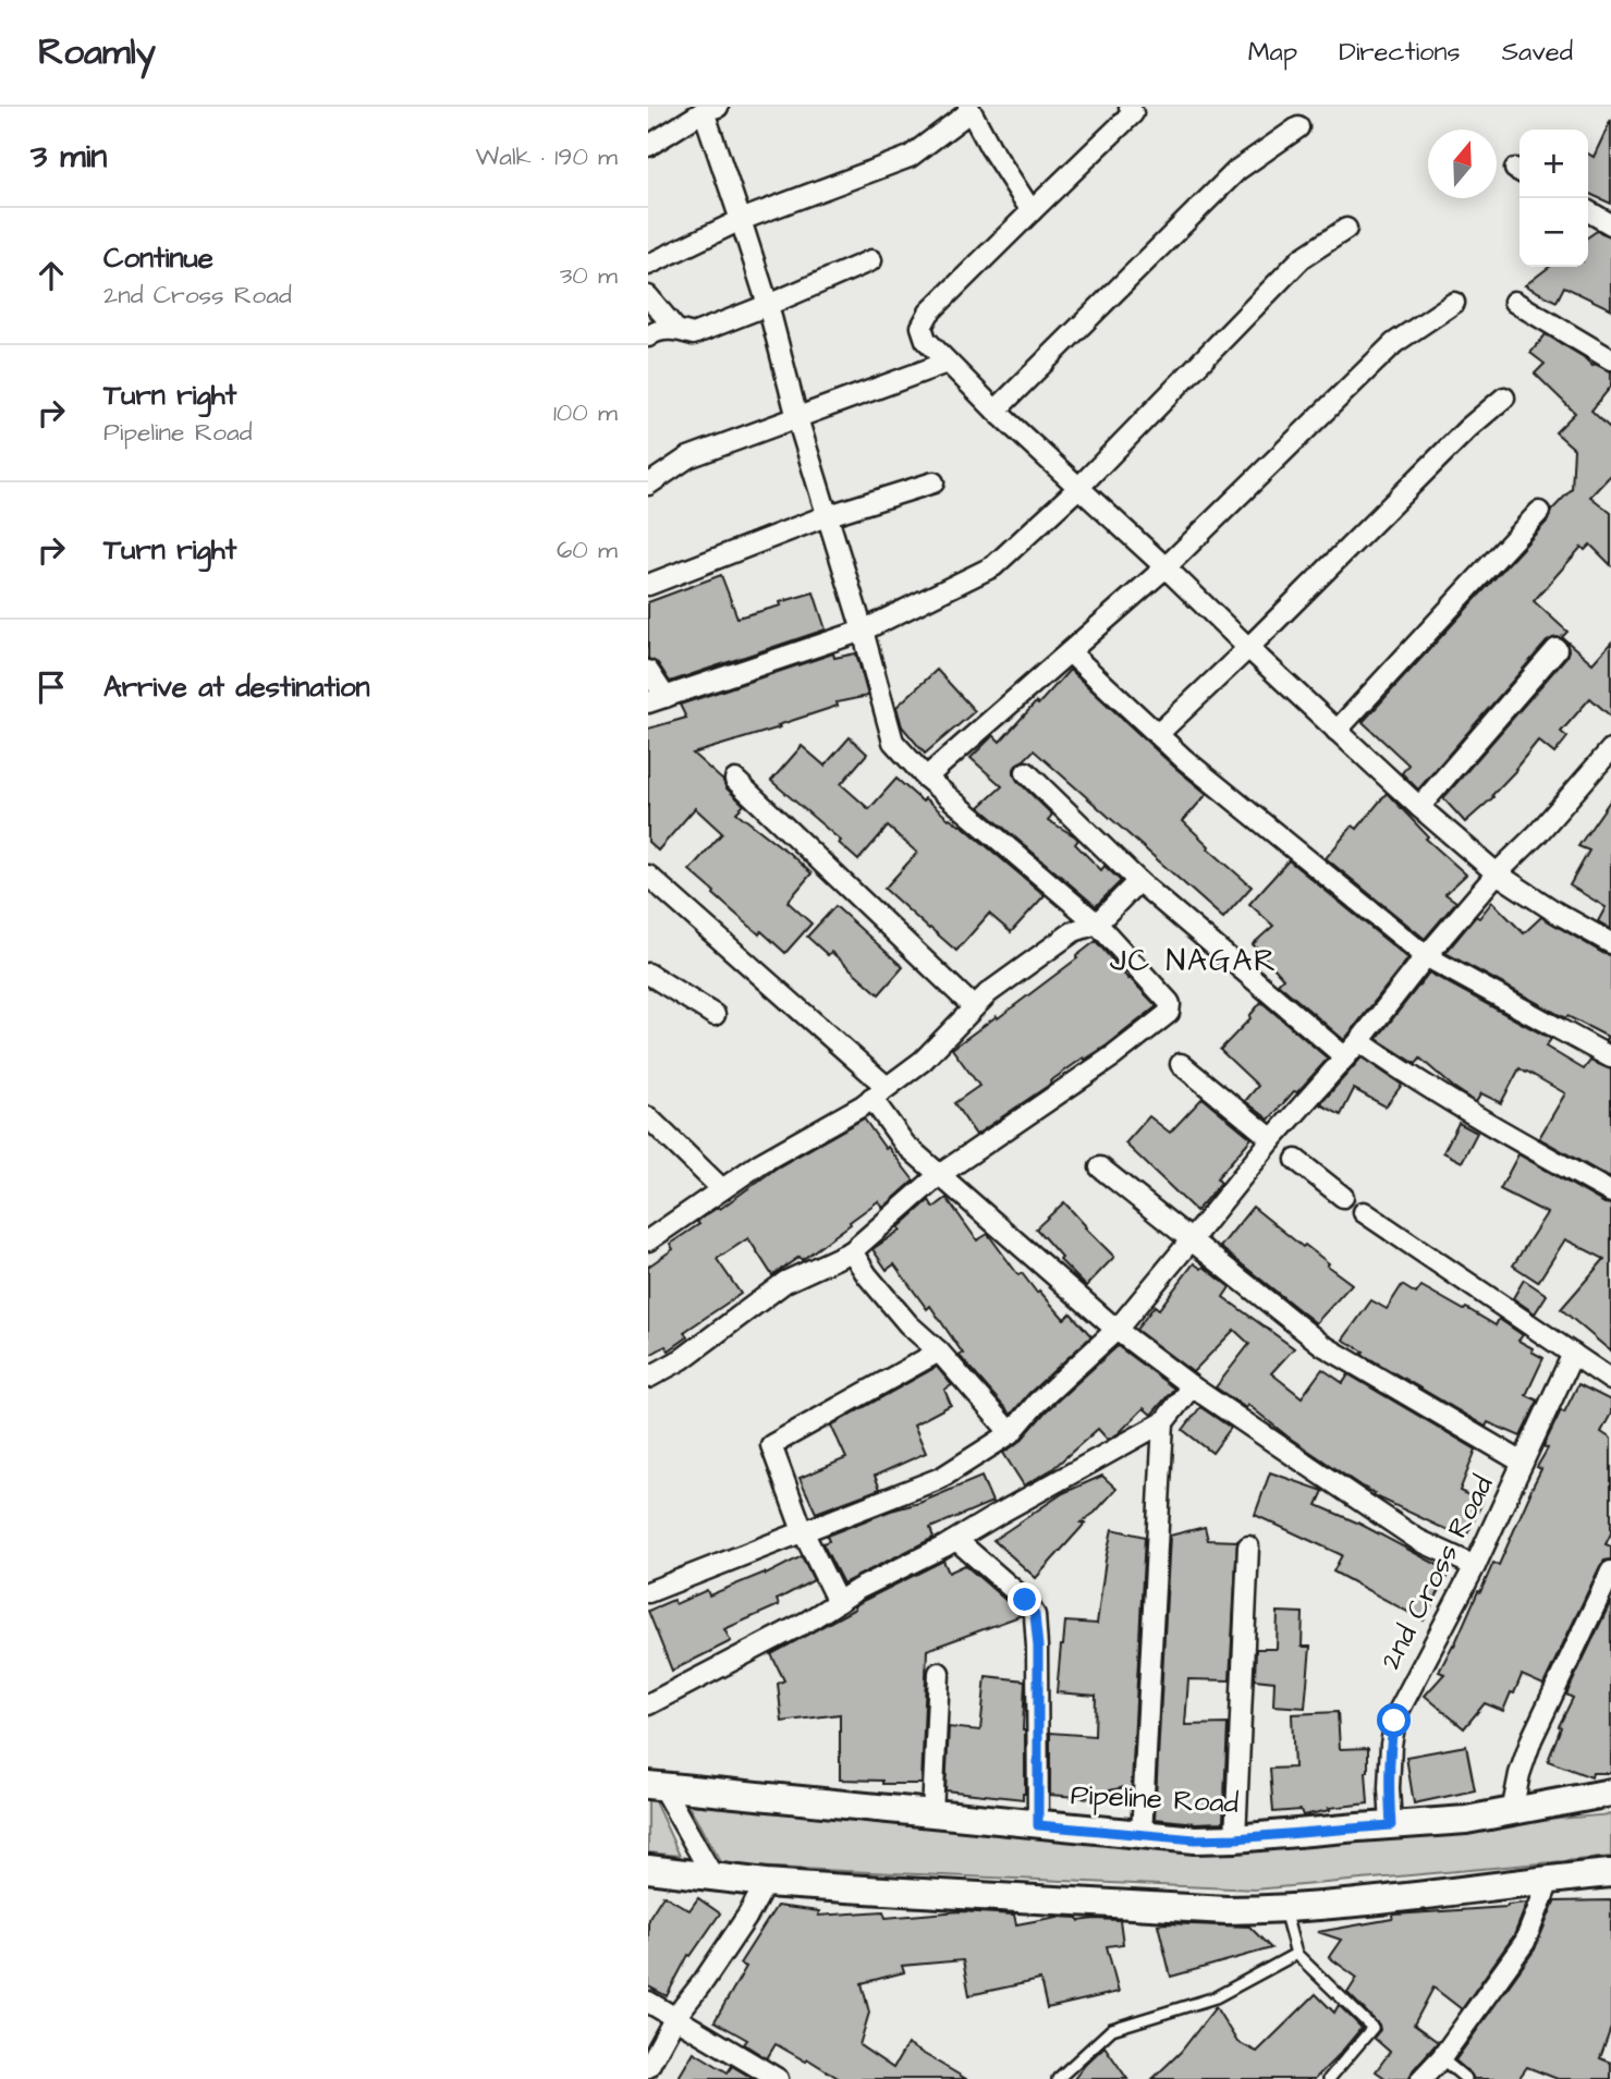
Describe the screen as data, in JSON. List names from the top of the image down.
{
  "streets": {
    "main road": ["Pipeline Road"],
    "street": ["2nd Cross Road"]
  },
  "crossings": [
    ["2nd Cross Road", "Pipeline Road"]
  ],
  "districts": ["JC NAGAR"],
  "north": "top",
  "page": {
    "header": "Roamly",
    "nav": ["Map", "Directions", "Saved"],
    "heading": ["3 min", "Walk · 190 m"],
    "map_buttons": ["+", "−"],
    "list": [
      ["Continue", "2nd Cross Road", "30 m"],
      ["Turn right", "Pipeline Road", "100 m"],
      ["Turn right", "60 m"],
      "Arrive at destination"
    ]
  }
}
